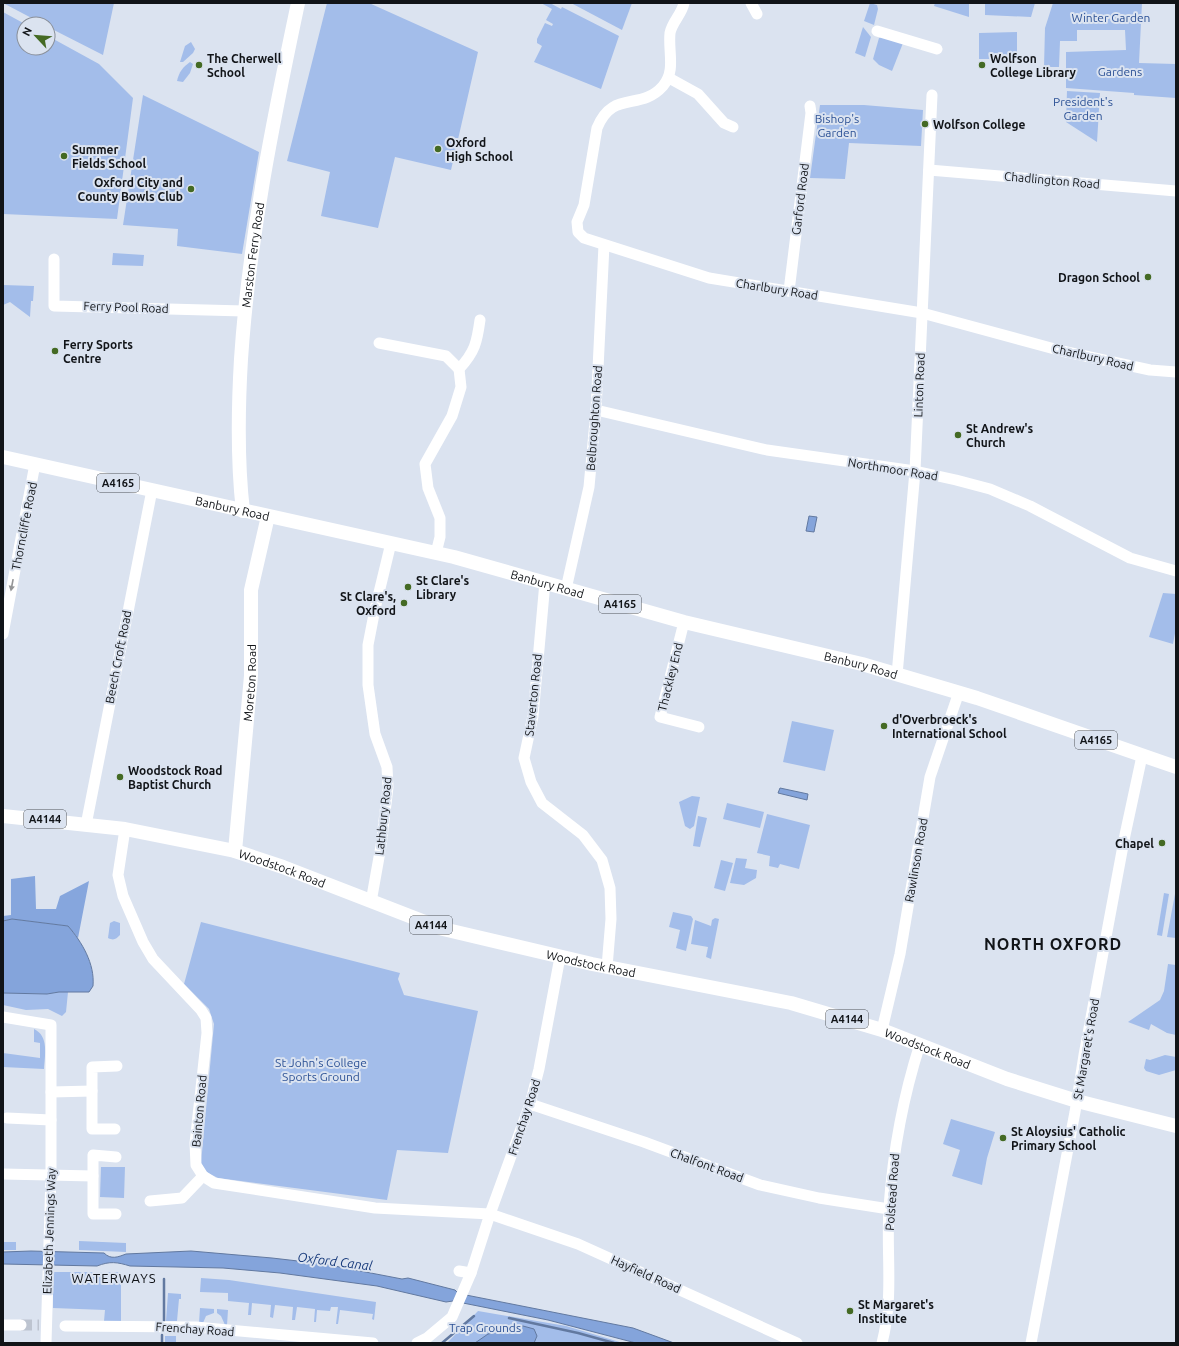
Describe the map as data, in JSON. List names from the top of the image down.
{
  "streets": {
    "main road": [
      "Marston Ferry Road",
      "A4165",
      "Banbury Road",
      "Moreton Road",
      "A4144",
      "Woodstock Road"
    ],
    "street": [
      "Chadlington Road",
      "Garford Road",
      "Charlbury Road",
      "Ferry Pool Road",
      "Linton Road",
      "Belbroughton Road",
      "Northmoor Road",
      "Thorncliffe Road",
      "Beech Croft Road",
      "Thackley End",
      "Staverton Road",
      "Lathbury Road",
      "Rawlinson Road",
      "St Margaret's Road",
      "Bainton Road",
      "Frenchay Road",
      "Chalfont Road",
      "Polstead Road",
      "Elizabeth Jennings Way",
      "Hayfield Road"
    ]
  },
  "crossings": [
    ["Chadlington Road", "Linton Road"],
    ["Garford Road", "Charlbury Road"],
    ["Marston Ferry Road", "Ferry Pool Road"],
    ["Marston Ferry Road", "Banbury Road"],
    ["Charlbury Road", "Linton Road"],
    ["Charlbury Road", "Belbroughton Road"],
    ["Linton Road", "Northmoor Road"],
    ["Linton Road", "Banbury Road"],
    ["Belbroughton Road", "Northmoor Road"],
    ["Belbroughton Road", "Banbury Road"],
    ["Banbury Road", "Thorncliffe Road"],
    ["Banbury Road", "Beech Croft Road"],
    ["Banbury Road", "Thackley End"],
    ["Banbury Road", "Moreton Road"],
    ["Banbury Road", "Staverton Road"],
    ["Banbury Road", "Lathbury Road"],
    ["Banbury Road", "Rawlinson Road"],
    ["Banbury Road", "St Margaret's Road"],
    ["Beech Croft Road", "Woodstock Road"],
    ["Moreton Road", "Woodstock Road"],
    ["Staverton Road", "Woodstock Road"],
    ["Lathbury Road", "Woodstock Road"],
    ["Rawlinson Road", "Woodstock Road"],
    ["Woodstock Road", "St Margaret's Road"],
    ["Woodstock Road", "Bainton Road"],
    ["Woodstock Road", "Frenchay Road"],
    ["Woodstock Road", "Polstead Road"],
    ["Frenchay Road", "Chalfont Road"],
    ["Frenchay Road", "Hayfield Road"],
    ["Chalfont Road", "Polstead Road"]
  ],
  "one_way": ["Thorncliffe Road"],
  "districts": ["NORTH OXFORD", "WATERWAYS"],
  "water": ["Oxford Canal"],
  "parks": [
    "Winter Garden",
    "Gardens",
    "President's Garden",
    "Bishop's Garden",
    "St John's College Sports Ground",
    "Trap Grounds"
  ],
  "places": [
    "The Cherwell School",
    "Wolfson College Library",
    "Wolfson College",
    "Oxford High School",
    "Summer Fields School",
    "Oxford City and County Bowls Club",
    "Dragon School",
    "Ferry Sports Centre",
    "St Andrew's Church",
    "St Clare's Library",
    "St Clare's, Oxford",
    "d'Overbroeck's International School",
    "Woodstock Road Baptist Church",
    "Chapel",
    "St Aloysius' Catholic Primary School",
    "St Margaret's Institute"
  ],
  "north": "top left"
}
